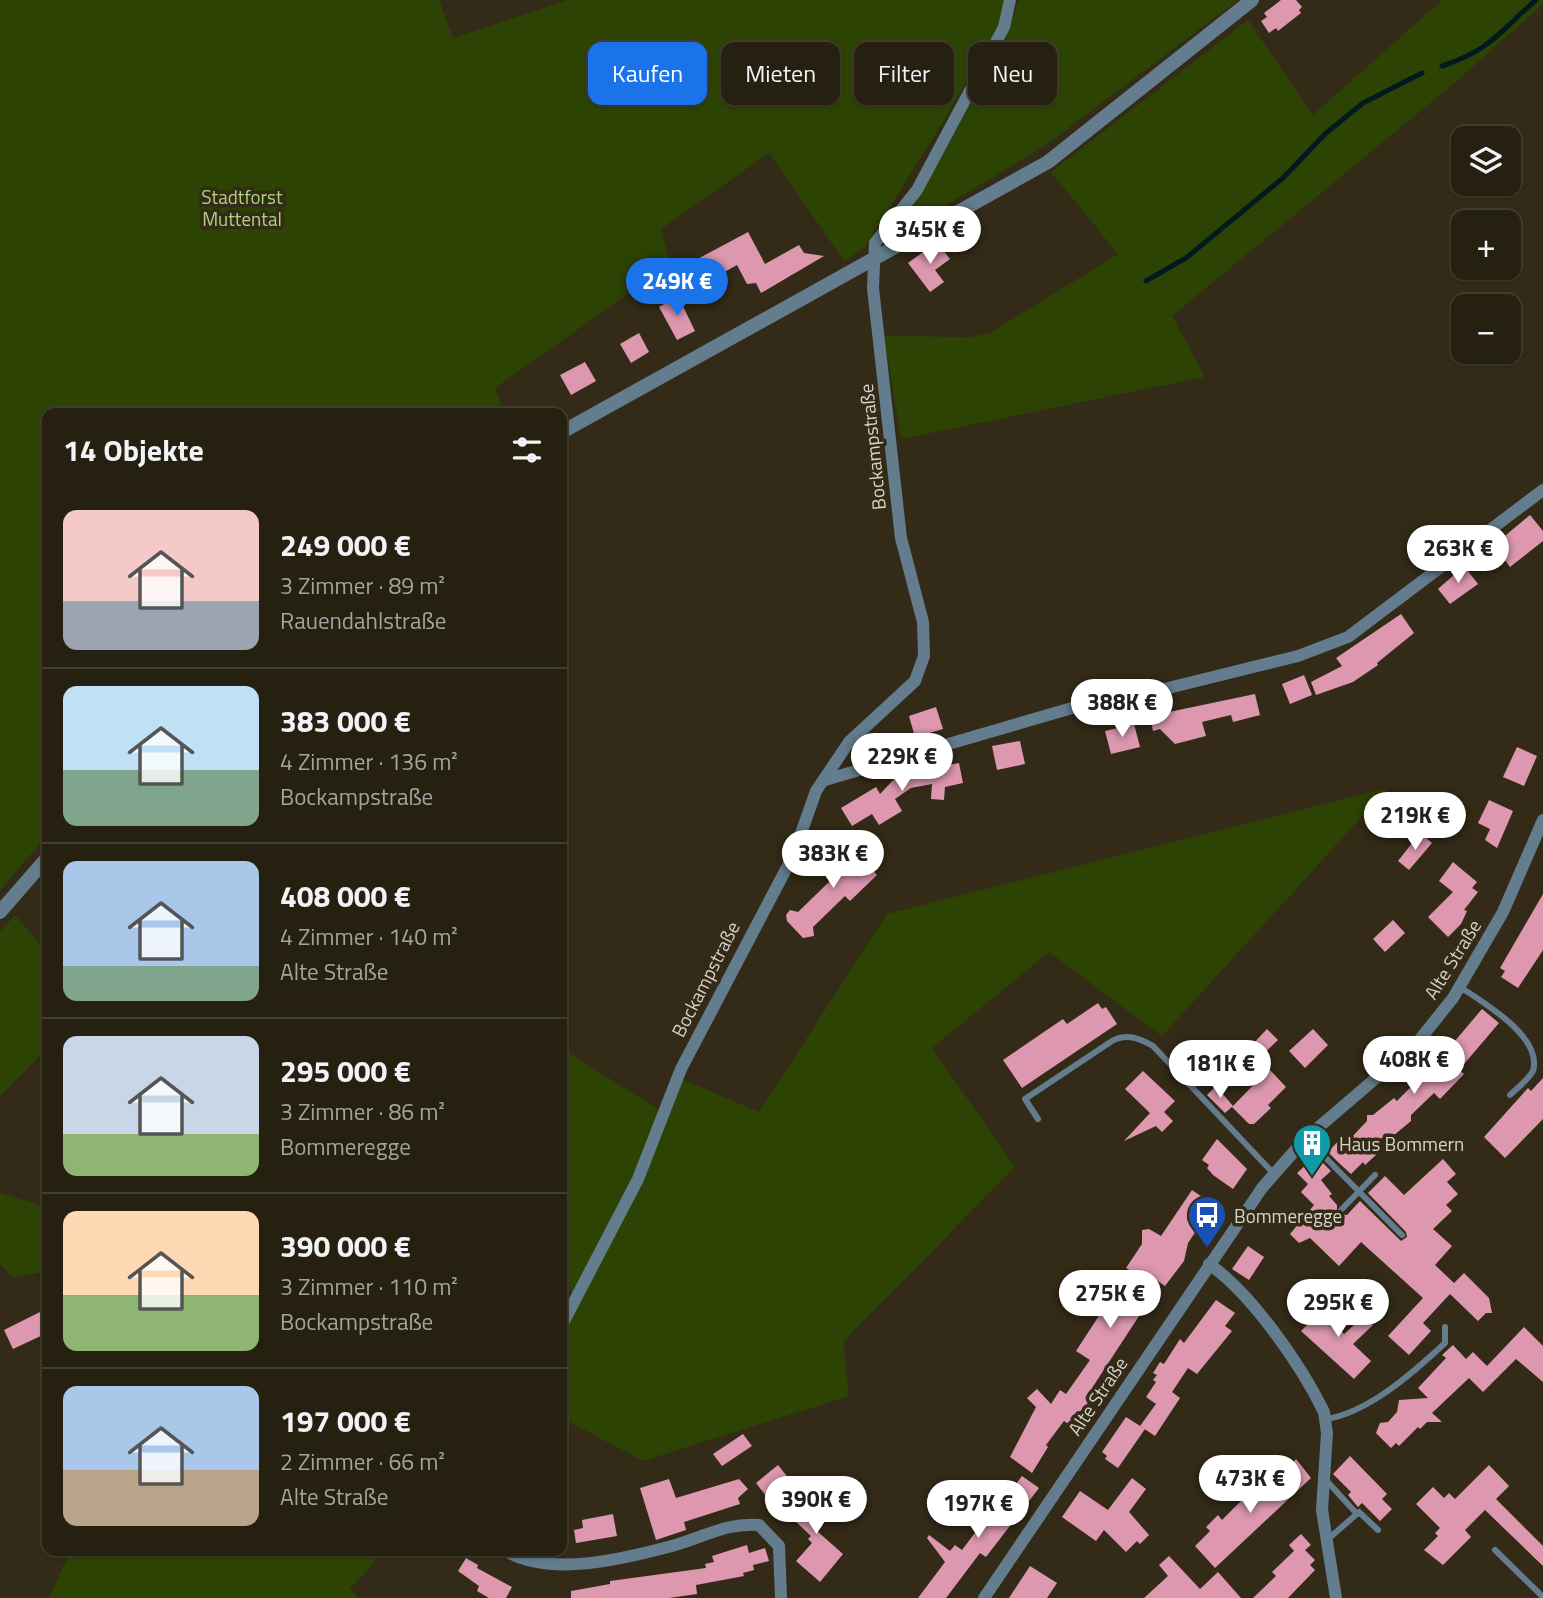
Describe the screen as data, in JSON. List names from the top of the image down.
{
  "streets": {
    "street": ["Bockampstraße", "Alte Straße"]
  },
  "parks": ["Stadtforst Muttental"],
  "places": {
    "building": ["Haus Bommern"],
    "bus stop": ["Bommeregge"]
  },
  "page": {
    "chip": [
      "Kaufen",
      "Mieten",
      "Filter",
      "Neu"
    ],
    "map_buttons": ["+", "−"],
    "price": [
      "345K €",
      "249K €",
      "263K €",
      "388K €",
      "229K €",
      "219K €",
      "383K €",
      "408K €",
      "181K €",
      "275K €",
      "295K €",
      "473K €",
      "390K €",
      "197K €"
    ],
    "heading": "14 Objekte",
    "list": [
      {
        "name": "249 000 €",
        "note": "3 Zimmer · 89 m² · Rauendahlstraße"
      },
      {
        "name": "383 000 €",
        "note": "4 Zimmer · 136 m² · Bockampstraße"
      },
      {
        "name": "408 000 €",
        "note": "4 Zimmer · 140 m² · Alte Straße"
      },
      {
        "name": "295 000 €",
        "note": "3 Zimmer · 86 m² · Bommeregge"
      },
      {
        "name": "390 000 €",
        "note": "3 Zimmer · 110 m² · Bockampstraße"
      },
      {
        "name": "197 000 €",
        "note": "2 Zimmer · 66 m² · Alte Straße"
      }
    ]
  }
}
